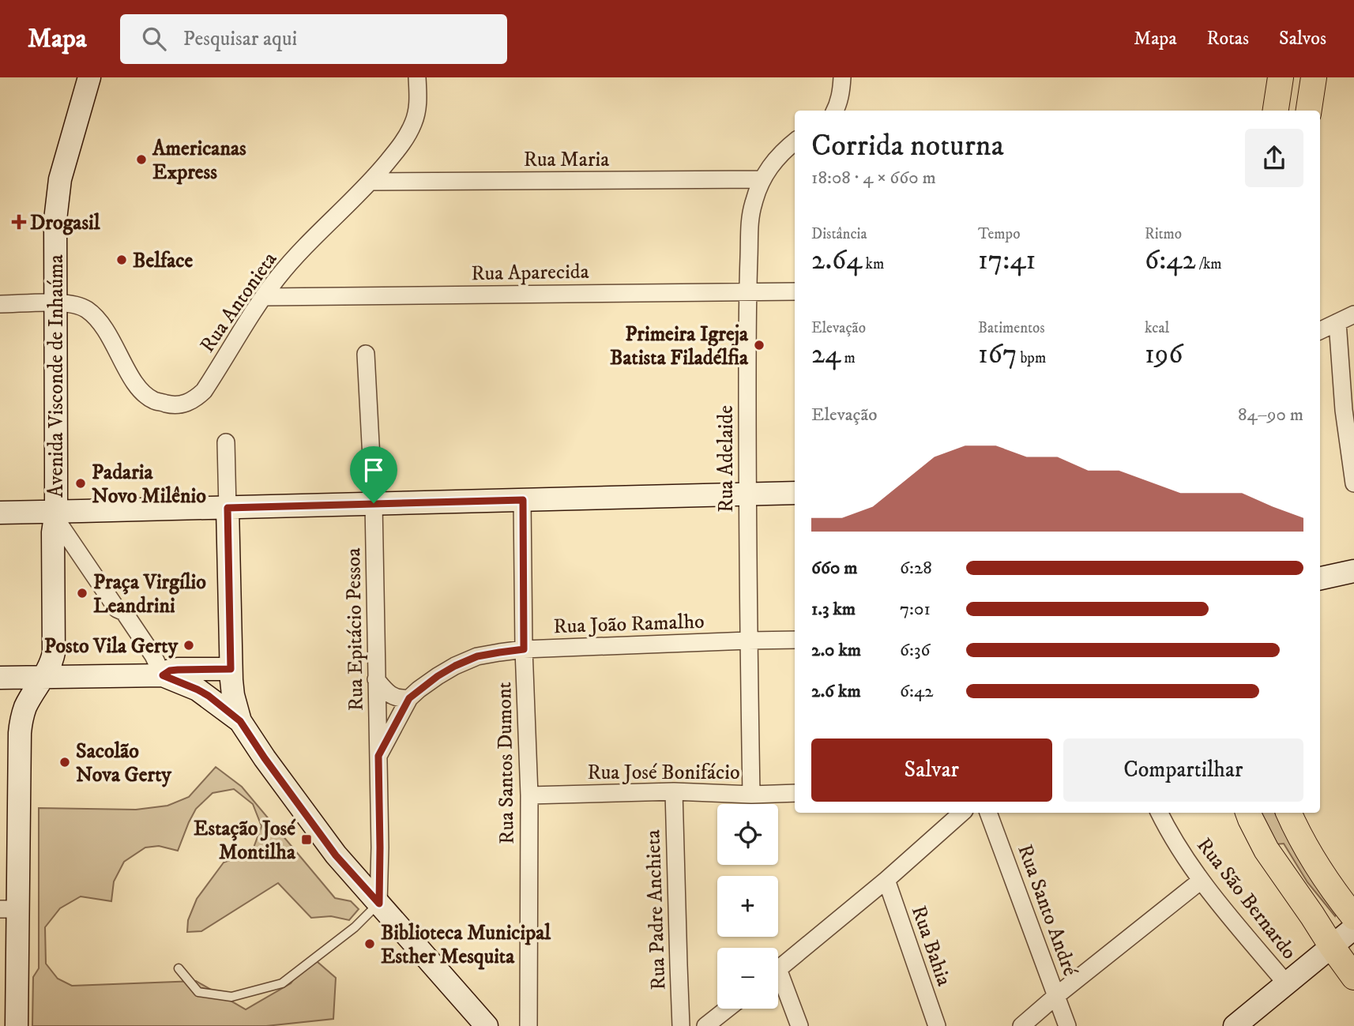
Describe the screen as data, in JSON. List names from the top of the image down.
{
  "streets": {
    "main road": ["Avenida Visconde de Inhaúma"],
    "street": [
      "Rua Maria",
      "Rua Aparecida",
      "Rua Antonieta",
      "Rua Adelaide",
      "Rua João Ramalho",
      "Rua Epitácio Pessoa",
      "Rua Santos Dumont",
      "Rua José Bonifácio",
      "Rua São Bernardo",
      "Rua Padre Anchieta",
      "Rua Santo André",
      "Rua Bahia"
    ]
  },
  "crossings": [
    ["Rua Maria", "Rua Antonieta"],
    ["Rua Maria", "Rua Adelaide"],
    ["Rua Aparecida", "Rua Antonieta"],
    ["Rua Aparecida", "Rua Adelaide"],
    ["Rua Antonieta", "Avenida Visconde de Inhaúma"],
    ["Rua Adelaide", "Rua João Ramalho"],
    ["Rua Adelaide", "Rua José Bonifácio"],
    ["Rua João Ramalho", "Rua Epitácio Pessoa"],
    ["Rua João Ramalho", "Rua Santos Dumont"],
    ["Rua Santos Dumont", "Rua José Bonifácio"],
    ["Rua José Bonifácio", "Rua Padre Anchieta"]
  ],
  "places": {
    "other": [
      "Americanas Express",
      "Belface",
      "Primeira Igreja Batista Filadélfia",
      "Padaria Novo Milênio",
      "Praça Virgílio Leandrini",
      "Posto Vila Gerty",
      "Sacolão Nova Gerty",
      "Biblioteca Municipal Esther Mesquita"
    ],
    "health": ["Drogasil"],
    "transit": ["Estação José Montilha"]
  },
  "page": {
    "header": "Mapa",
    "search": "Pesquisar aqui",
    "nav": ["Mapa", "Rotas", "Salvos"],
    "heading": ["Corrida noturna", "18:08 · 4 × 660 m"],
    "stats": [
      ["Distância", "2.64 km"],
      ["Tempo", "17:41"],
      ["Ritmo", "6:42 /km"],
      ["Elevação", "24 m"],
      ["Batimentos", "167 bpm"],
      ["kcal", "196"]
    ],
    "chart": ["Elevação", "84–90 m"],
    "list": [
      {
        "name": "660 m",
        "note": "6:28"
      },
      {
        "name": "1.3 km",
        "note": "7:01"
      },
      {
        "name": "2.0 km",
        "note": "6:36"
      },
      {
        "name": "2.6 km",
        "note": "6:42"
      }
    ],
    "buttons": ["Salvar", "Compartilhar"],
    "map_buttons": ["+", "−"]
  }
}
